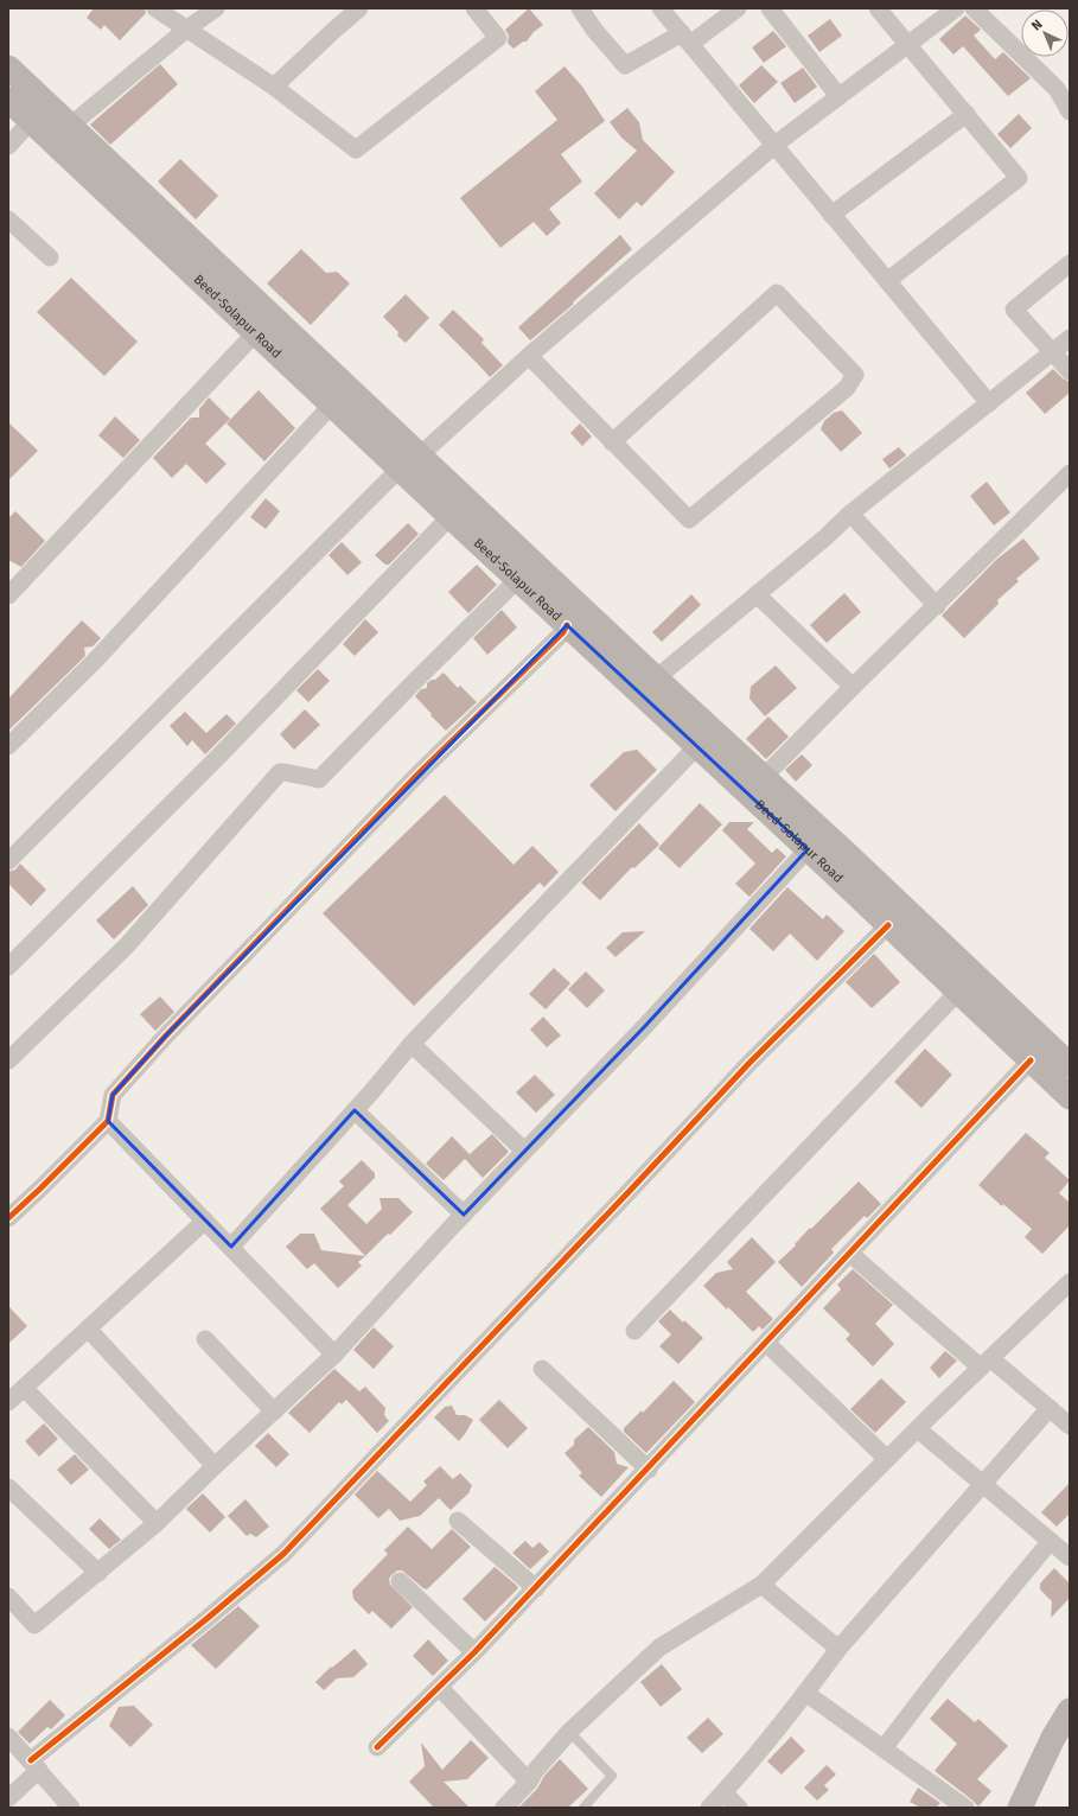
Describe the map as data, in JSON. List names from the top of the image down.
{
  "streets": {
    "main road": ["Beed-Solapur Road"]
  },
  "north": "top left"
}
